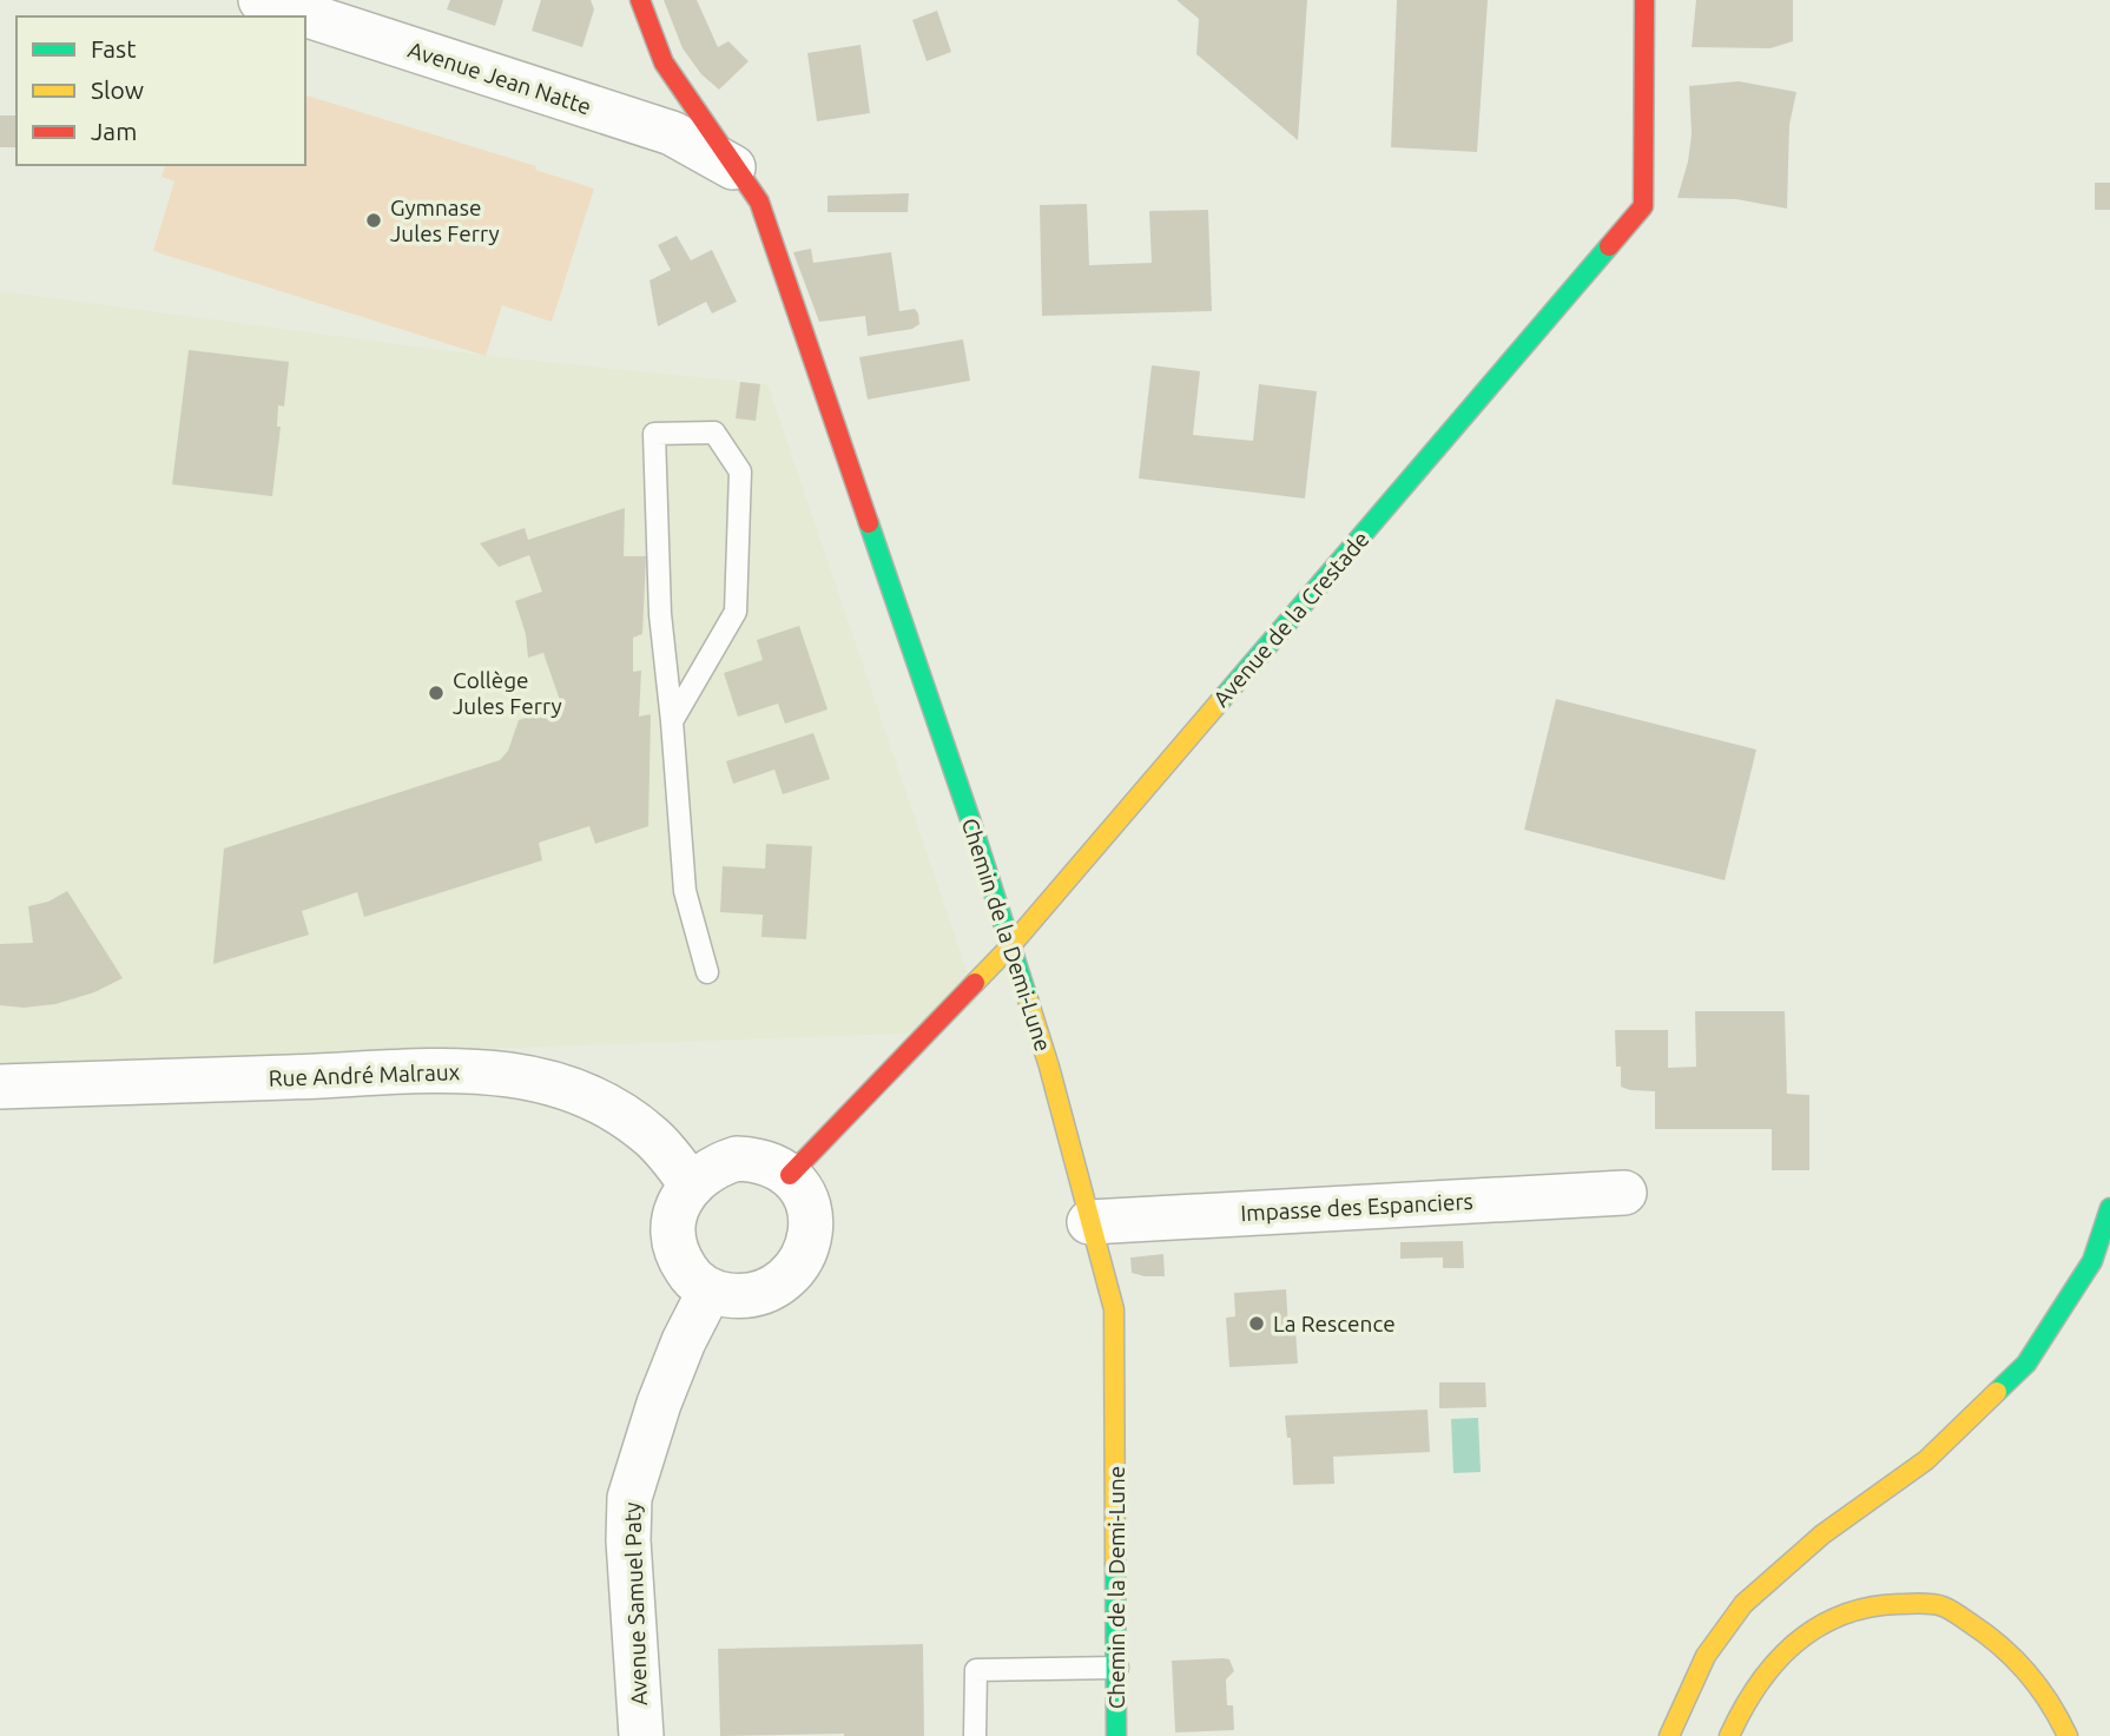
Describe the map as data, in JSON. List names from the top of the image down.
{
  "streets": {
    "main road": ["Avenue de la Crestade", "Chemin de la Demi-Lune"],
    "street": [
      "Avenue Jean Natte",
      "Rue André Malraux",
      "Impasse des Espanciers",
      "Avenue Samuel Paty"
    ]
  },
  "crossings": [
    ["Avenue Jean Natte", "Chemin de la Demi-Lune"],
    ["Avenue de la Crestade", "Chemin de la Demi-Lune"],
    ["Avenue de la Crestade", "Rue André Malraux"],
    ["Avenue de la Crestade", "Avenue Samuel Paty"],
    ["Chemin de la Demi-Lune", "Impasse des Espanciers"],
    ["Rue André Malraux", "Avenue Samuel Paty"]
  ],
  "places": ["Gymnase Jules Ferry", "Collège Jules Ferry", "La Rescence"],
  "legend": ["Fast", "Slow", "Jam"]
}
